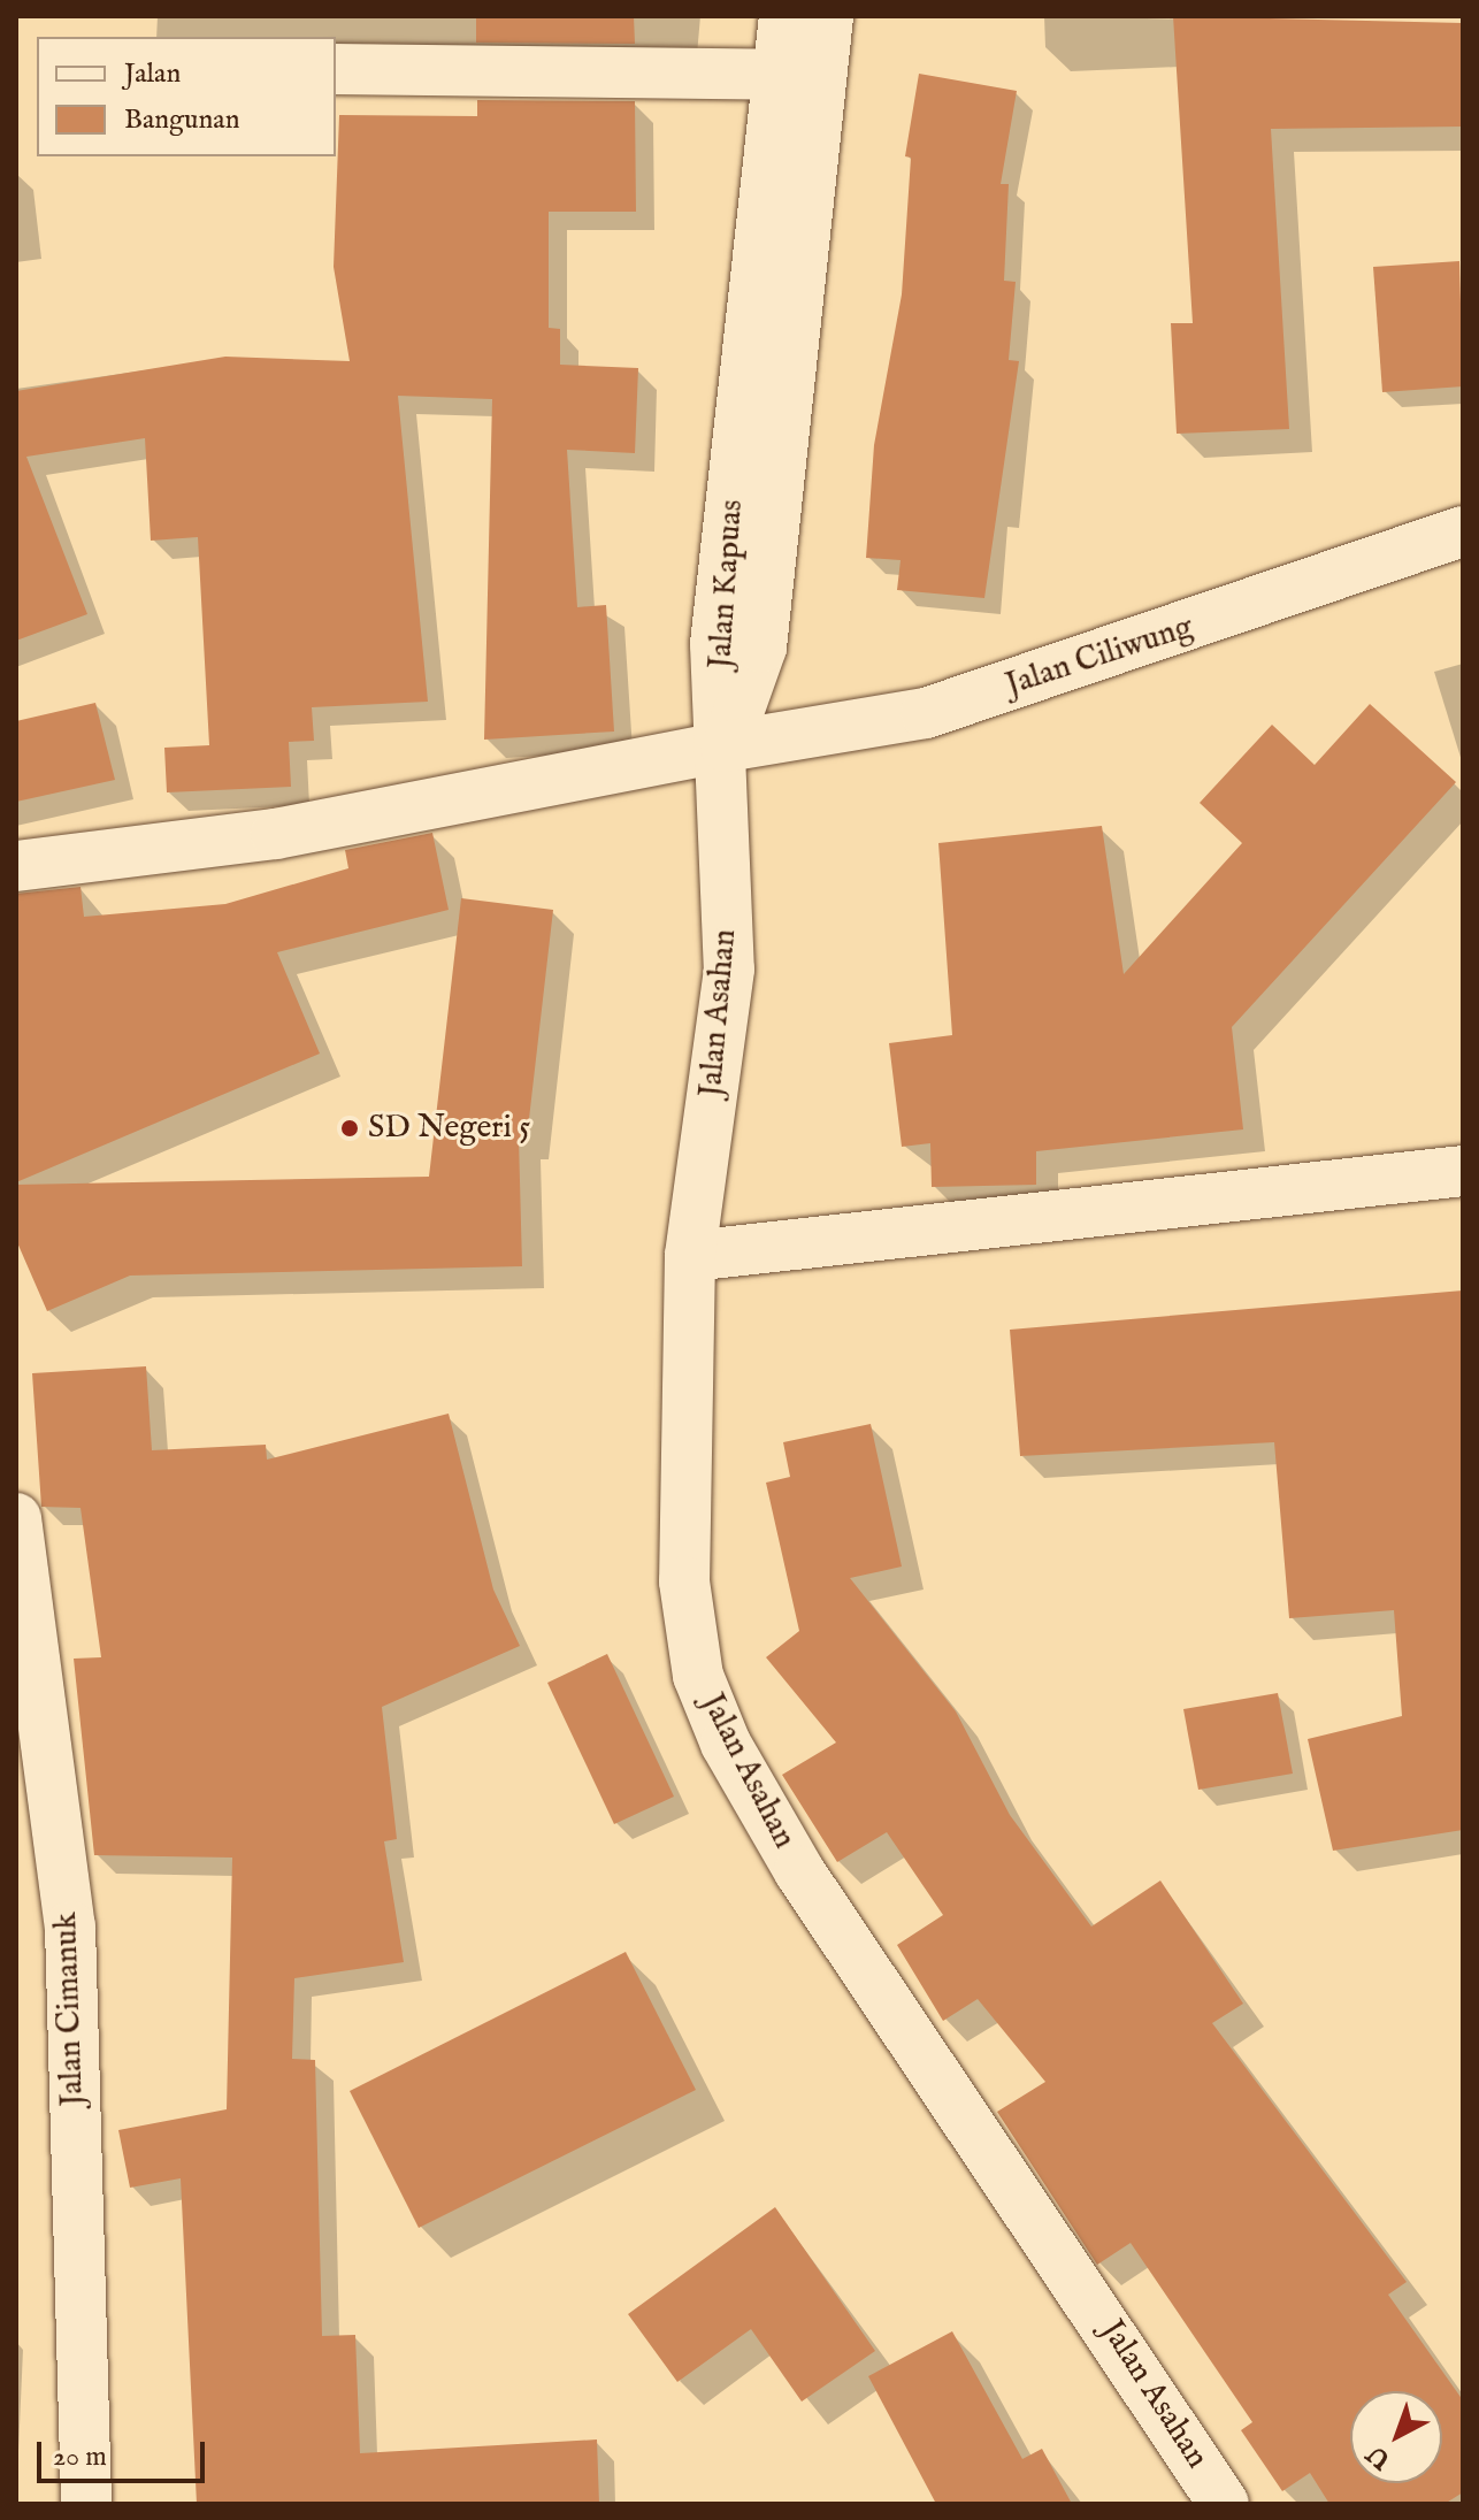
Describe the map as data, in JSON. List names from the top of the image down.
{
  "streets": {
    "street": [
      "Jalan Kapuas",
      "Jalan Ciliwung",
      "Jalan Asahan",
      "Jalan Cimanuk"
    ]
  },
  "crossings": [
    ["Jalan Kapuas", "Jalan Ciliwung"],
    ["Jalan Kapuas", "Jalan Asahan"],
    ["Jalan Ciliwung", "Jalan Asahan"]
  ],
  "places": ["SD Negeri 5"],
  "legend": ["Jalan", "Bangunan"],
  "scale_bar": "20 m",
  "north": "bottom left"
}
